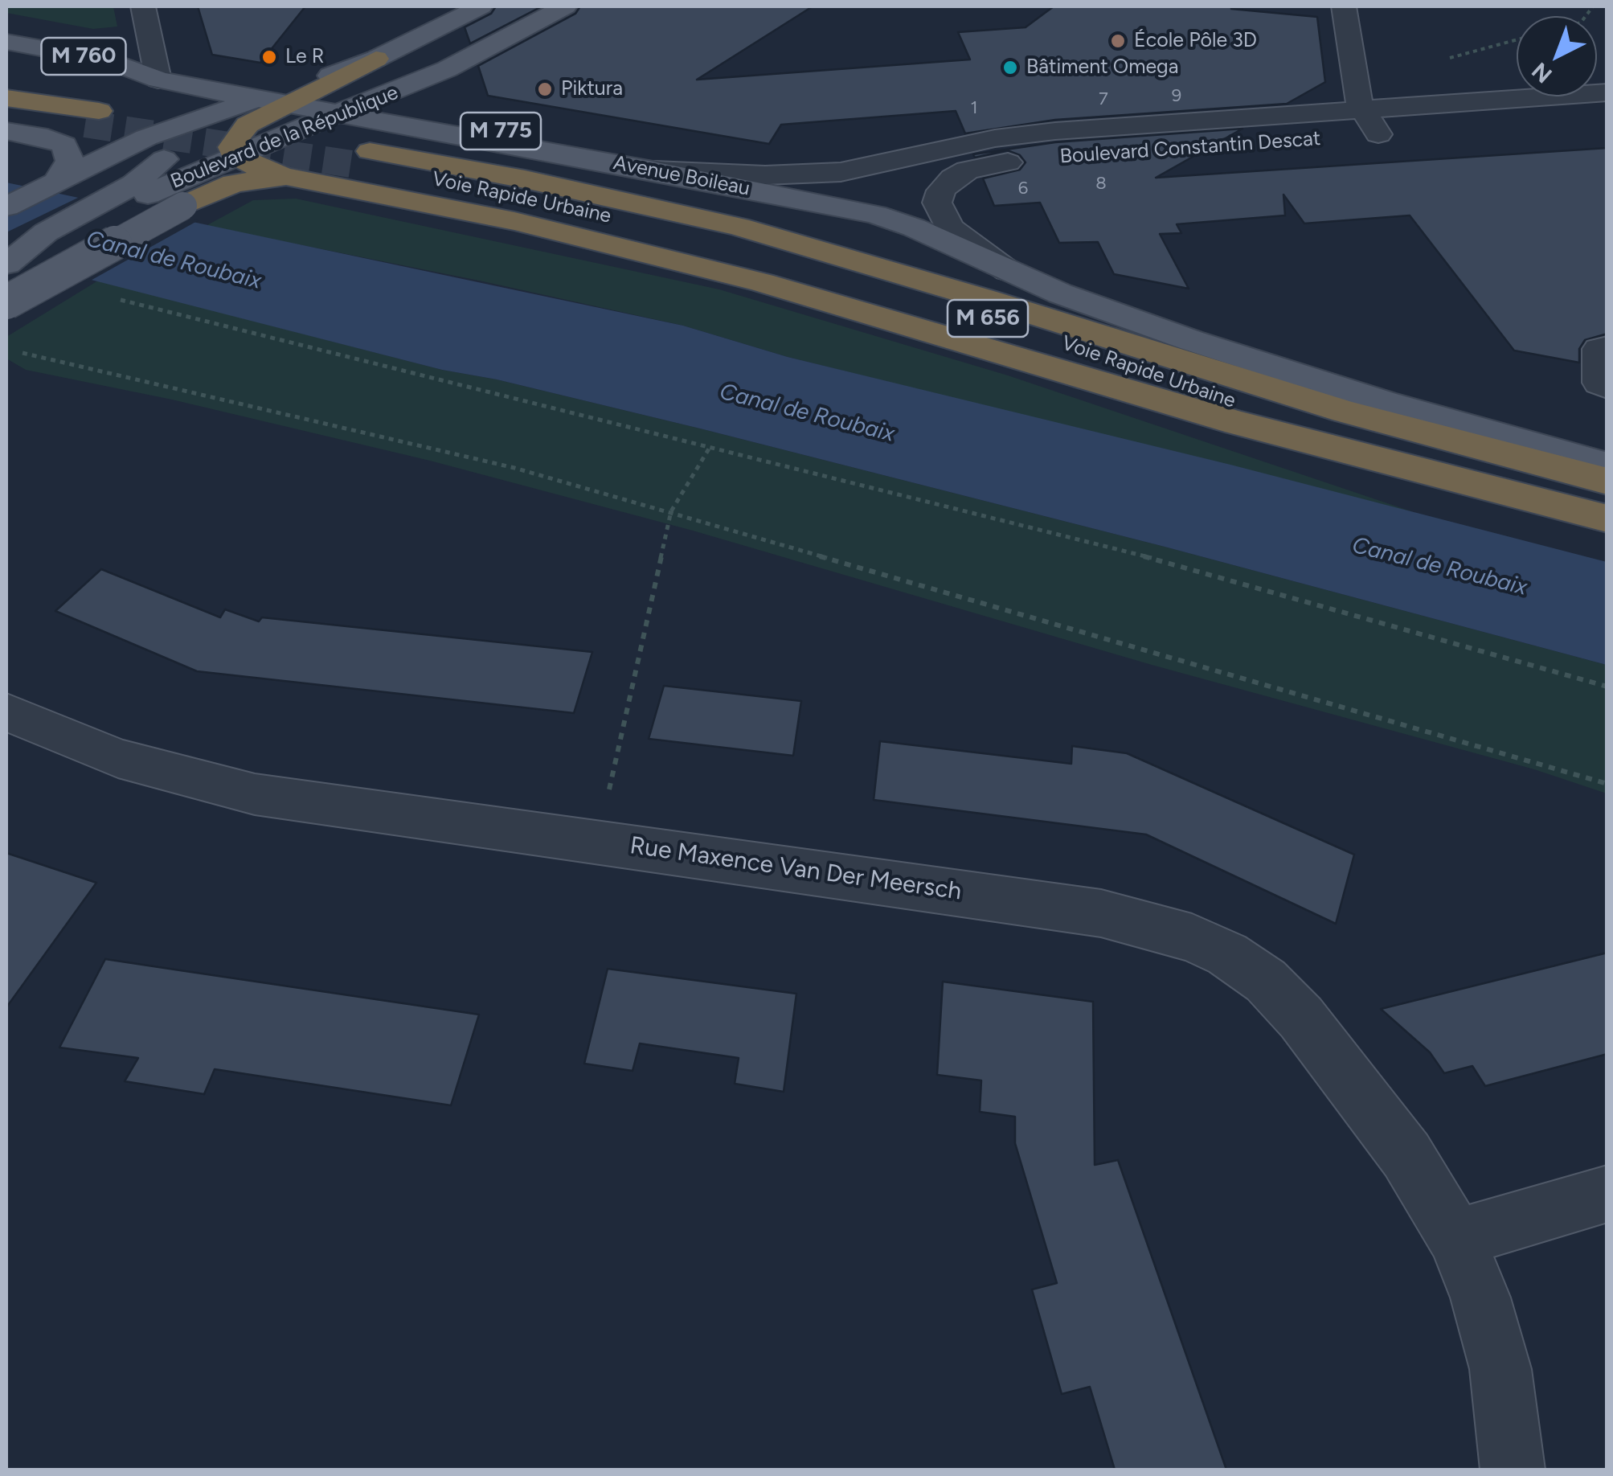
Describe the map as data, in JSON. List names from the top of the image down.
{
  "streets": {
    "highway": ["Voie Rapide Urbaine", "M 656"],
    "main road": [
      "M 760",
      "M 775",
      "Boulevard de la République",
      "Avenue Boileau"
    ],
    "street": ["Boulevard Constantin Descat", "Rue Maxence Van Der Meersch"]
  },
  "crossings": [
    ["M 760", "Boulevard de la République"],
    ["M 760", "Avenue Boileau"],
    ["M 775", "Boulevard de la République"],
    ["M 775", "Avenue Boileau"],
    ["Boulevard de la République", "Avenue Boileau"],
    ["Boulevard Constantin Descat", "Avenue Boileau"]
  ],
  "water": ["Canal de Roubaix"],
  "places": [
    "École Pôle 3D",
    "Le R",
    "Bâtiment Omega",
    "Piktura"
  ],
  "house_numbers": [
    "9",
    "7",
    "1",
    "8",
    "6"
  ],
  "north": "bottom left"
}
